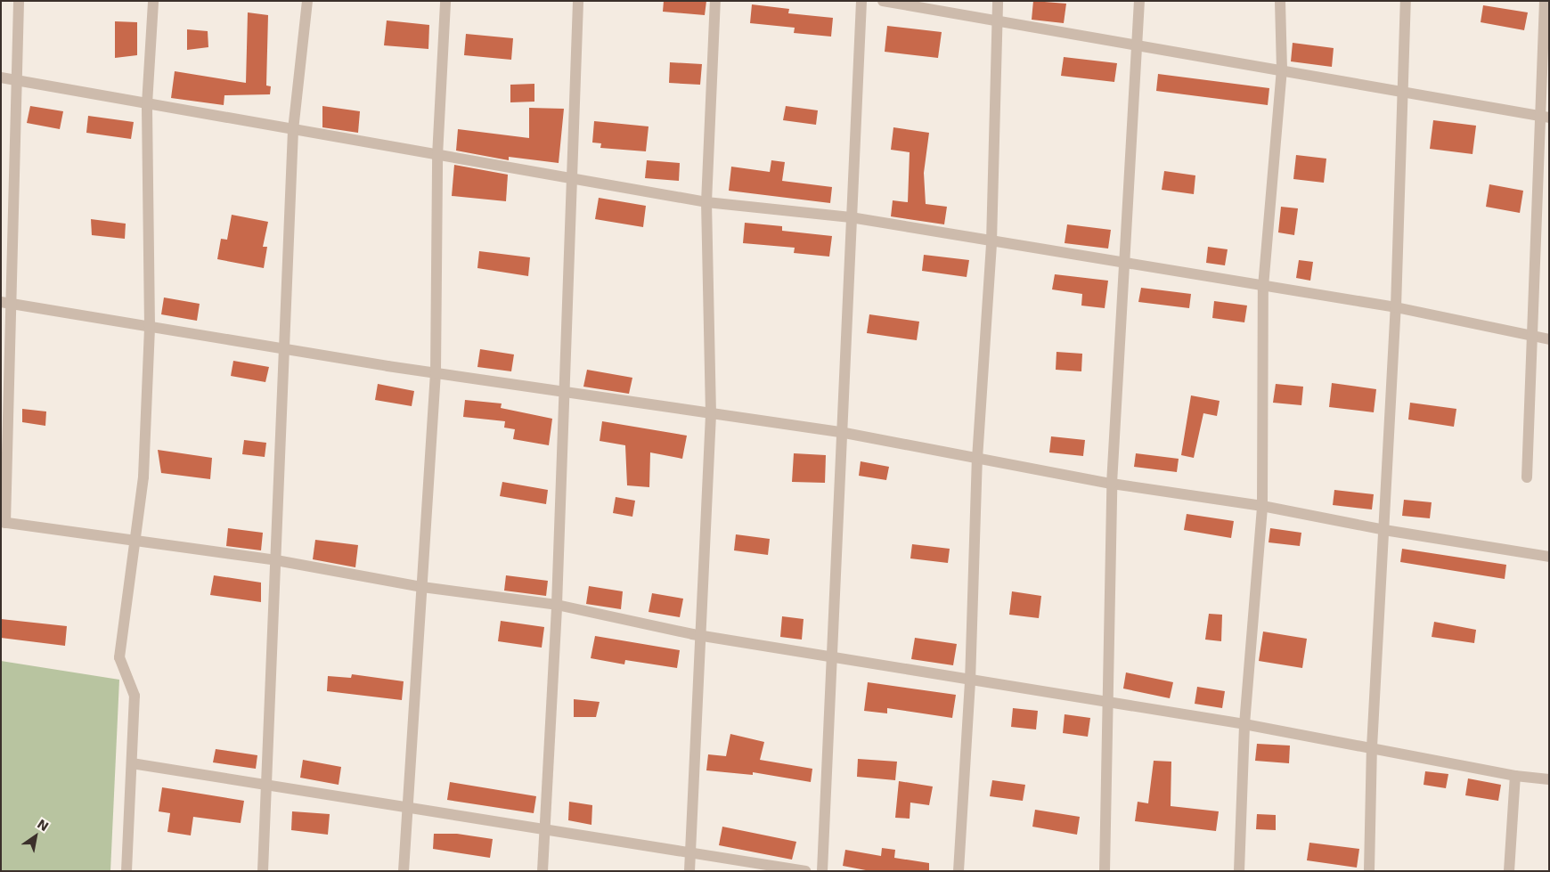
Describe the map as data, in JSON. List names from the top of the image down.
{
  "north": "top right"
}
